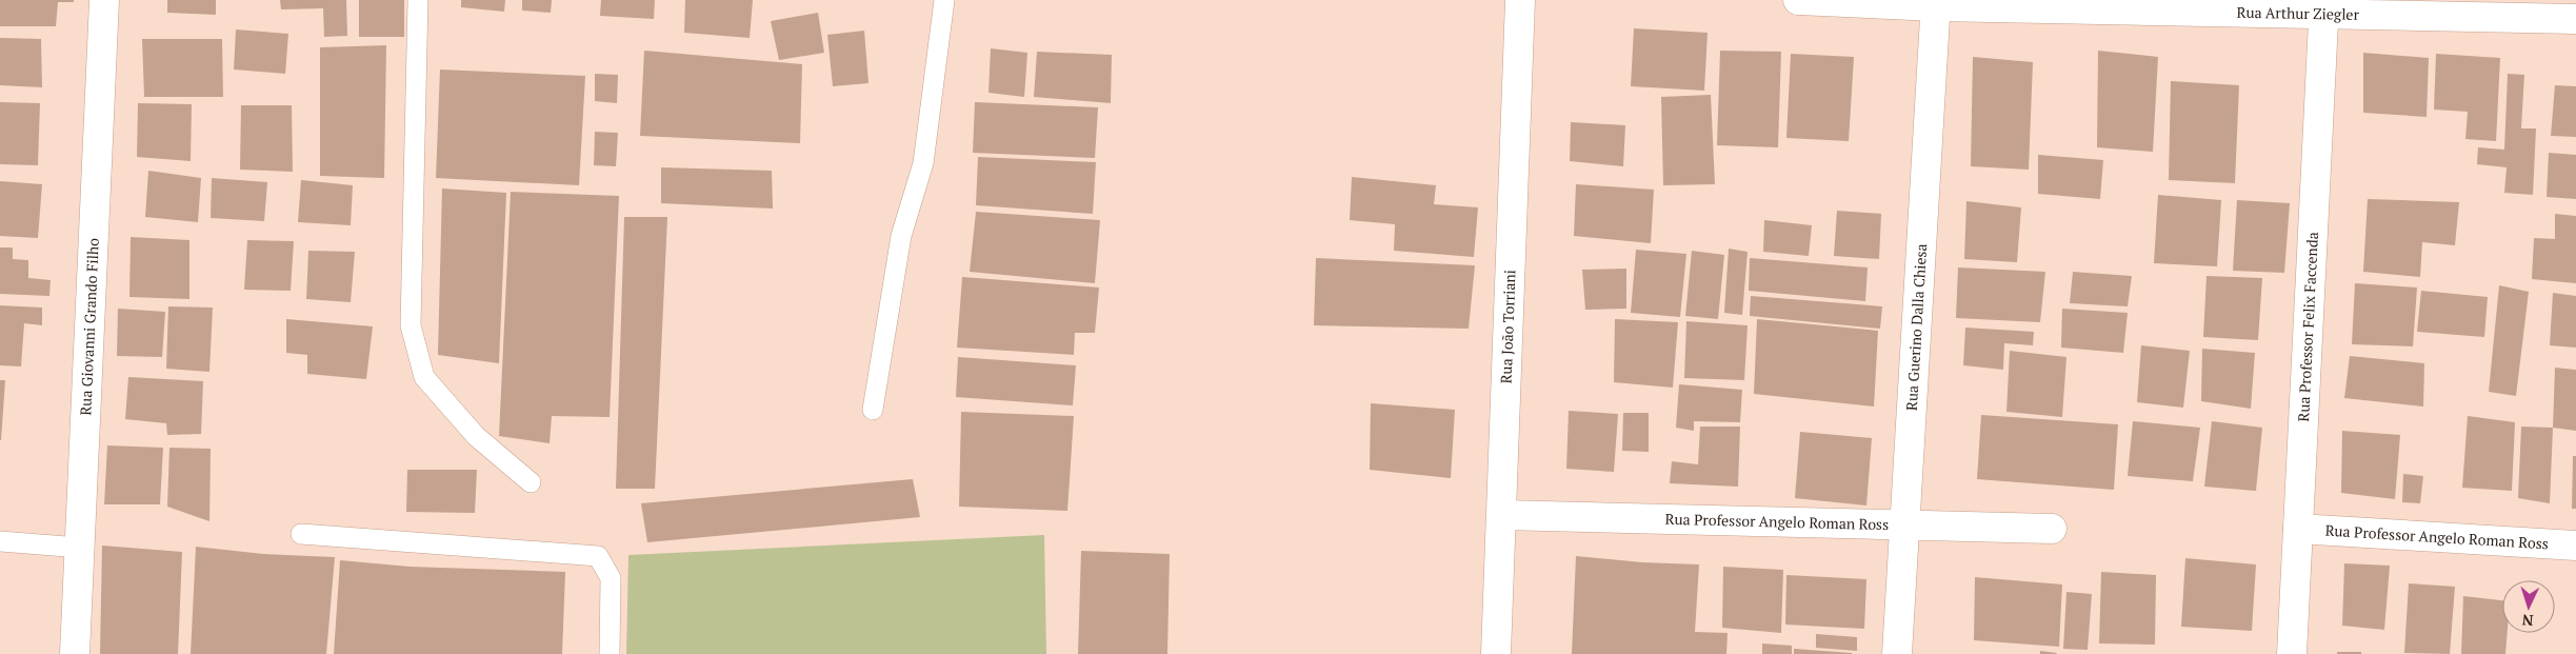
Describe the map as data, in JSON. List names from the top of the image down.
{
  "streets": {
    "street": [
      "Rua Arthur Ziegler",
      "Rua Giovanni Grando Filho",
      "Rua João Torriani",
      "Rua Guerino Dalla Chiesa",
      "Rua Professor Felix Faccenda",
      "Rua Professor Angelo Roman Ross"
    ]
  },
  "crossings": [
    ["Rua Arthur Ziegler", "Rua Guerino Dalla Chiesa"],
    ["Rua Arthur Ziegler", "Rua Professor Felix Faccenda"],
    ["Rua João Torriani", "Rua Professor Angelo Roman Ross"],
    ["Rua Guerino Dalla Chiesa", "Rua Professor Angelo Roman Ross"],
    ["Rua Professor Felix Faccenda", "Rua Professor Angelo Roman Ross"]
  ],
  "north": "bottom"
}
